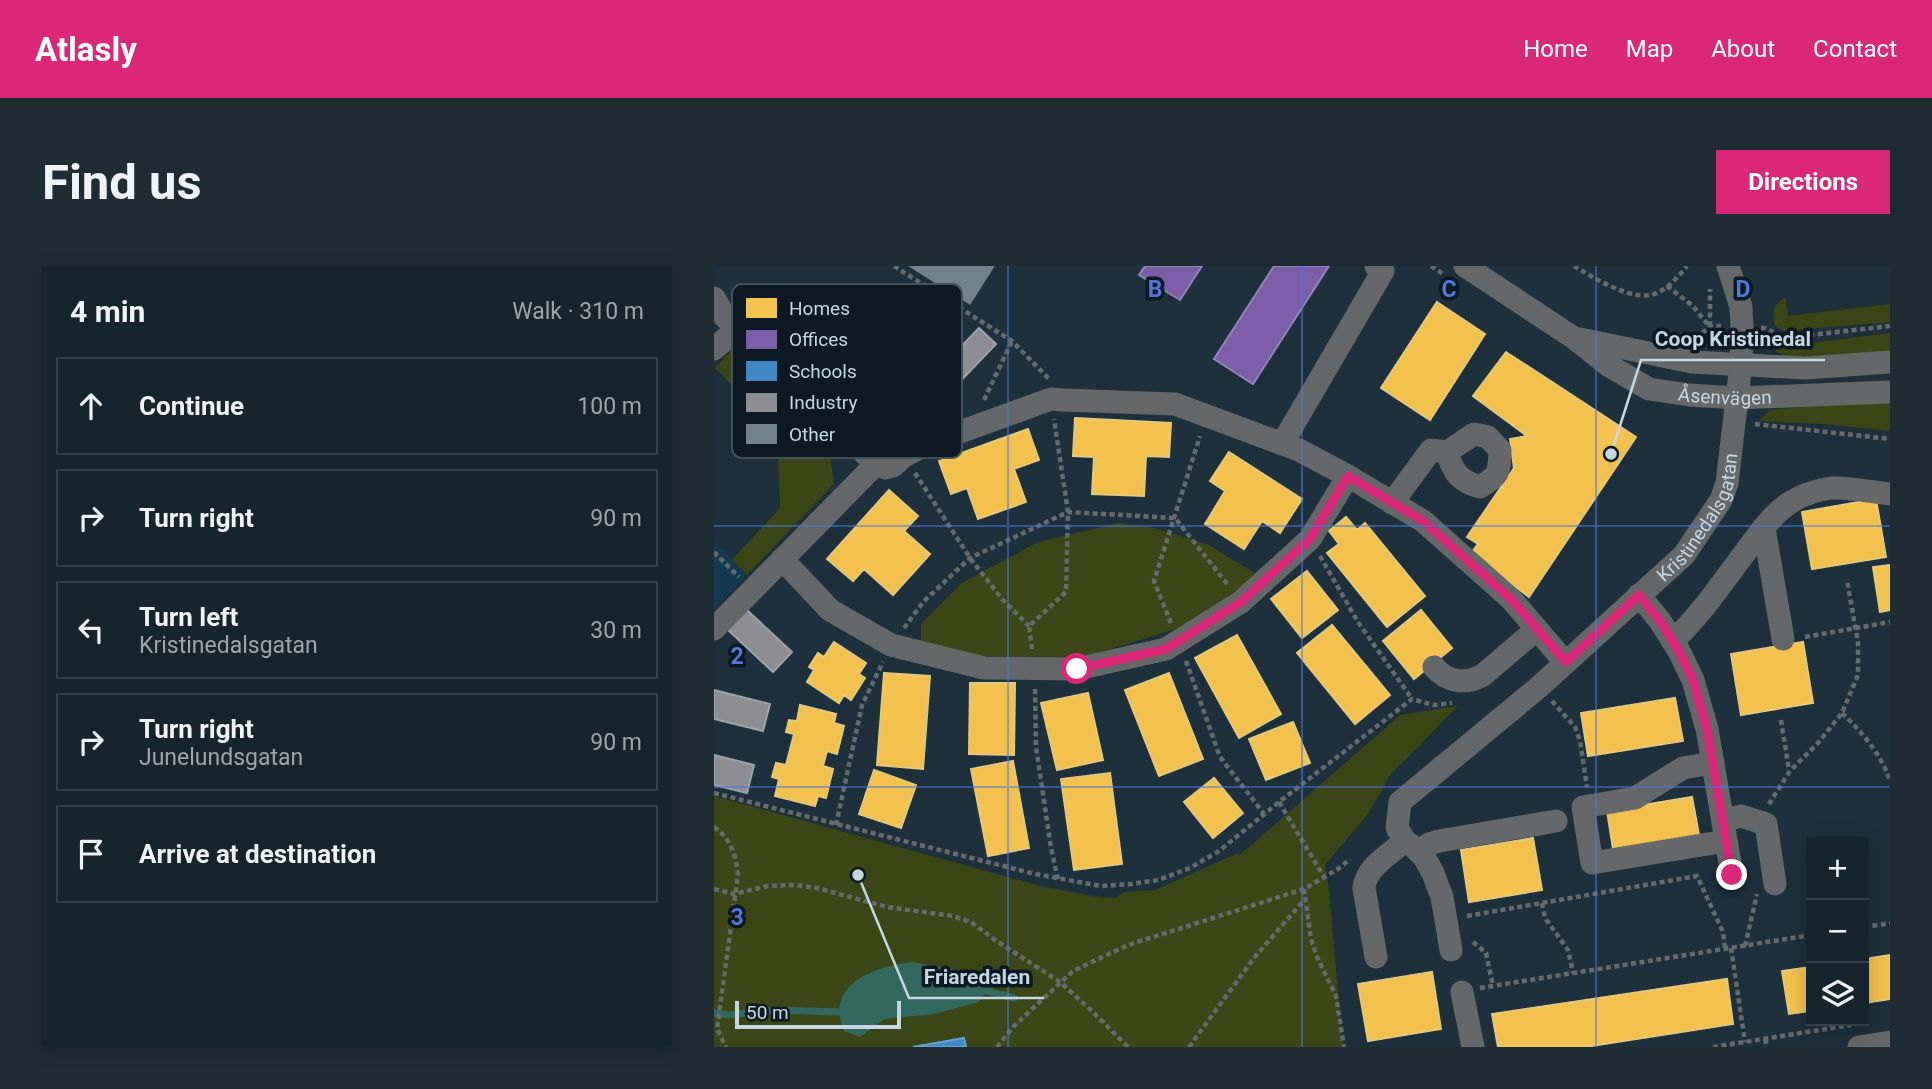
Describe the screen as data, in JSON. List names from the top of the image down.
{
  "streets": {
    "street": ["Åsenvägen", "Kristinedalsgatan"]
  },
  "crossings": [
    ["Åsenvägen", "Kristinedalsgatan"]
  ],
  "places": ["Coop Kristinedal", "Friaredalen"],
  "legend": [
    "Homes",
    "Offices",
    "Schools",
    "Industry",
    "Other"
  ],
  "scale_bar": "50 m",
  "page": {
    "header": "Atlasly",
    "nav": [
      "Home",
      "Map",
      "About",
      "Contact"
    ],
    "buttons": "Directions",
    "title": "Find us",
    "heading": ["4 min", "Walk · 310 m"],
    "list": [
      ["Continue", "100 m"],
      ["Turn right", "90 m"],
      ["Turn left", "Kristinedalsgatan", "30 m"],
      ["Turn right", "Junelundsgatan", "90 m"],
      "Arrive at destination"
    ],
    "map_buttons": ["+", "−"],
    "scale": "50 m"
  },
  "grid": {
    "columns": ["B", "C", "D"],
    "rows": ["2", "3"]
  }
}
